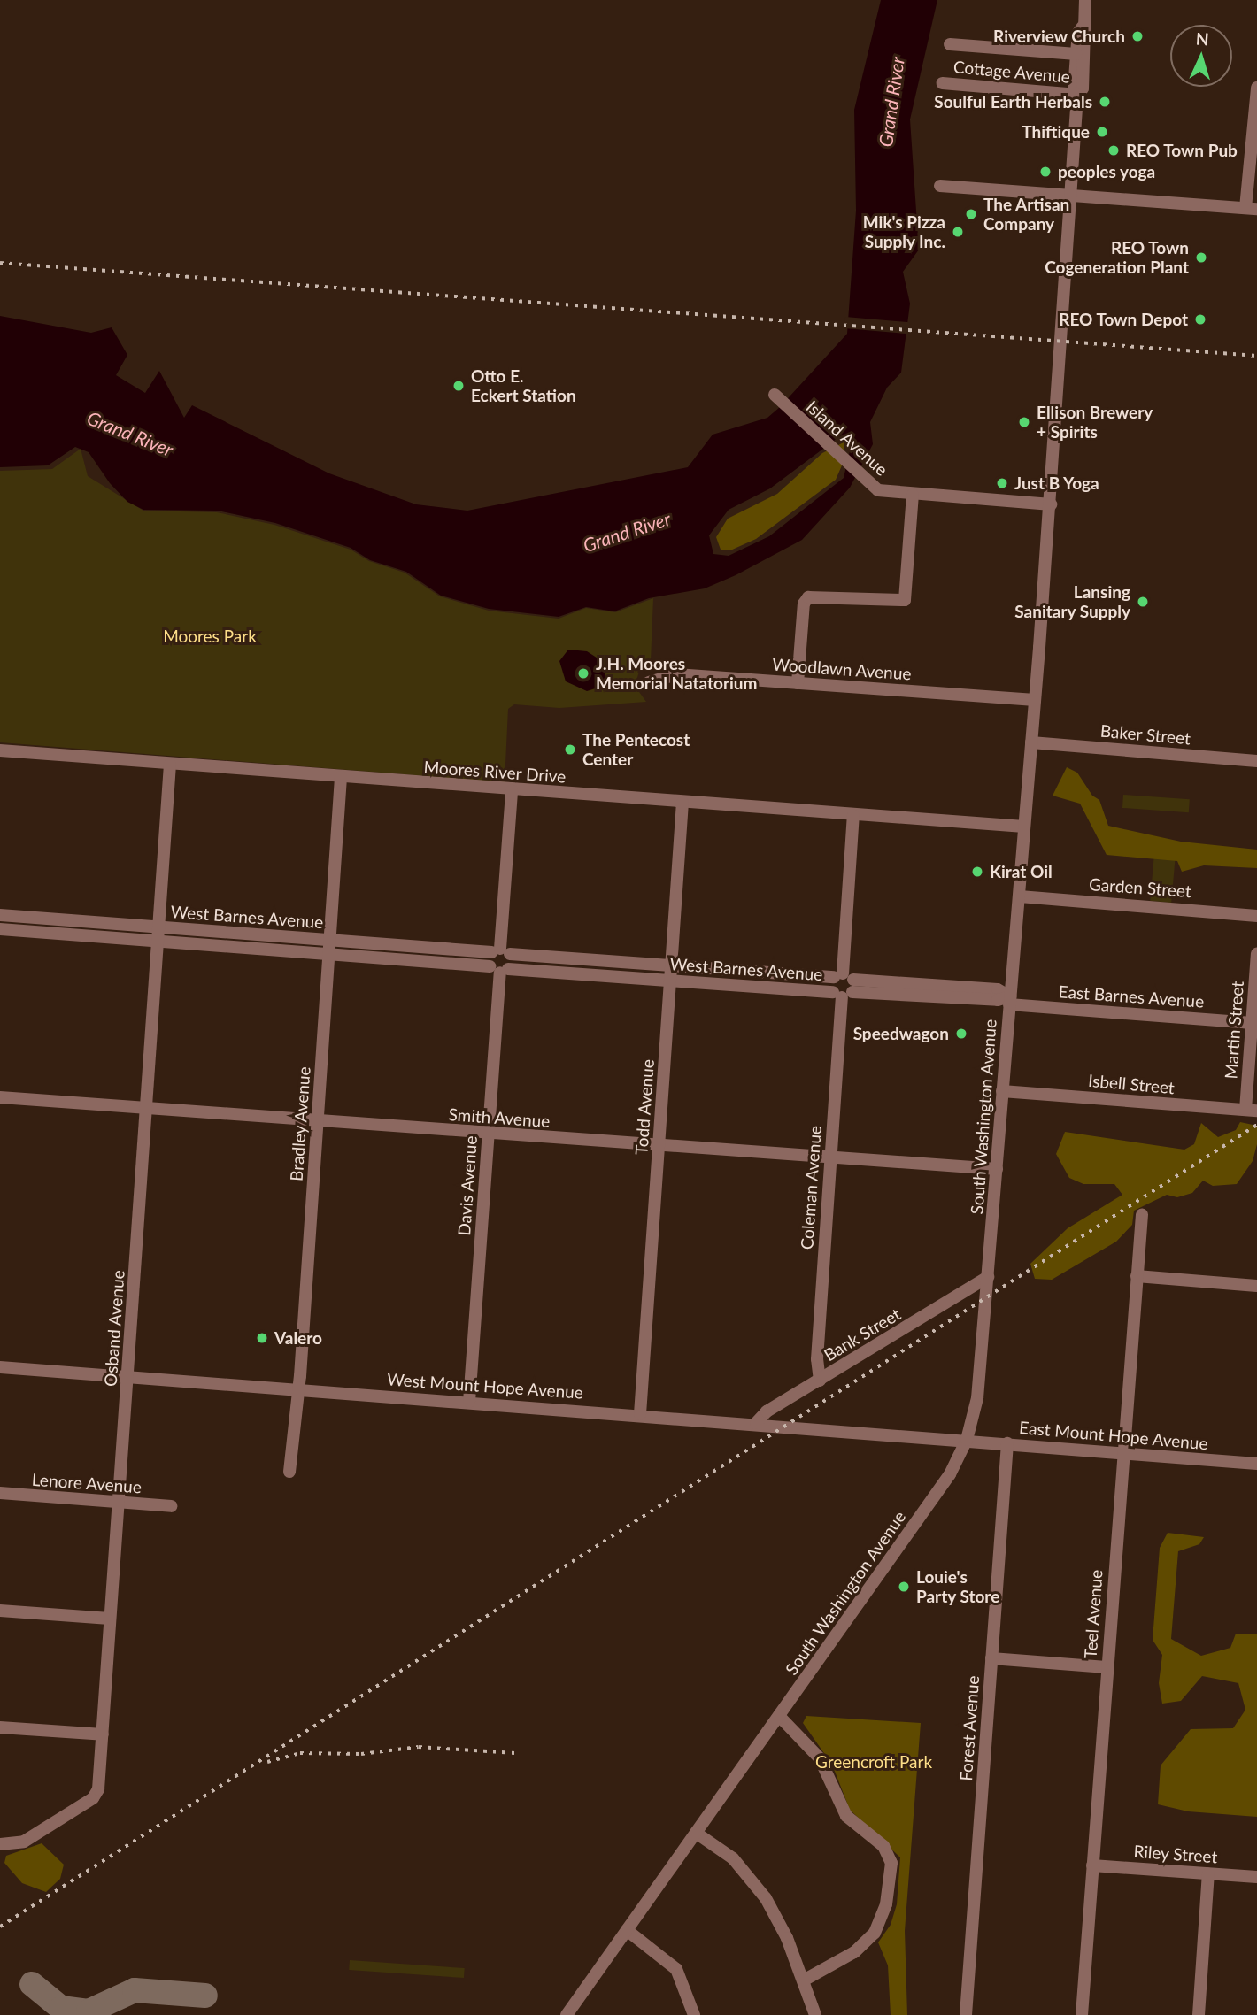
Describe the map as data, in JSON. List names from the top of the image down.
{
  "streets": {
    "street": [
      "Cottage Avenue",
      "Island Avenue",
      "Woodlawn Avenue",
      "Baker Street",
      "Moores River Drive",
      "Garden Street",
      "West Barnes Avenue",
      "East Barnes Avenue",
      "Martin Street",
      "Isbell Street",
      "Todd Avenue",
      "South Washington Avenue",
      "Smith Avenue",
      "Bradley Avenue",
      "Davis Avenue",
      "Coleman Avenue",
      "Osband Avenue",
      "Bank Street",
      "West Mount Hope Avenue",
      "East Mount Hope Avenue",
      "Lenore Avenue",
      "Teel Avenue",
      "Forest Avenue",
      "Riley Street"
    ]
  },
  "crossings": [
    ["Cottage Avenue", "South Washington Avenue"],
    ["Island Avenue", "South Washington Avenue"],
    ["Woodlawn Avenue", "South Washington Avenue"],
    ["Baker Street", "South Washington Avenue"],
    ["Moores River Drive", "Todd Avenue"],
    ["Moores River Drive", "South Washington Avenue"],
    ["Moores River Drive", "Bradley Avenue"],
    ["Moores River Drive", "Coleman Avenue"],
    ["Moores River Drive", "Osband Avenue"],
    ["Garden Street", "South Washington Avenue"],
    ["West Barnes Avenue", "East Barnes Avenue"],
    ["West Barnes Avenue", "Todd Avenue"],
    ["West Barnes Avenue", "South Washington Avenue"],
    ["West Barnes Avenue", "Bradley Avenue"],
    ["West Barnes Avenue", "Davis Avenue"],
    ["West Barnes Avenue", "Coleman Avenue"],
    ["West Barnes Avenue", "Osband Avenue"],
    ["East Barnes Avenue", "Martin Street"],
    ["East Barnes Avenue", "South Washington Avenue"],
    ["Martin Street", "Isbell Street"],
    ["Isbell Street", "South Washington Avenue"],
    ["Todd Avenue", "Smith Avenue"],
    ["Todd Avenue", "West Mount Hope Avenue"],
    ["South Washington Avenue", "Smith Avenue"],
    ["South Washington Avenue", "Bank Street"],
    ["South Washington Avenue", "West Mount Hope Avenue"],
    ["South Washington Avenue", "East Mount Hope Avenue"],
    ["Smith Avenue", "Bradley Avenue"],
    ["Smith Avenue", "Davis Avenue"],
    ["Smith Avenue", "Coleman Avenue"],
    ["Smith Avenue", "Osband Avenue"],
    ["Bradley Avenue", "West Mount Hope Avenue"],
    ["Davis Avenue", "West Mount Hope Avenue"],
    ["Coleman Avenue", "Bank Street"],
    ["Osband Avenue", "West Mount Hope Avenue"],
    ["Osband Avenue", "Lenore Avenue"],
    ["Bank Street", "West Mount Hope Avenue"],
    ["West Mount Hope Avenue", "East Mount Hope Avenue"],
    ["East Mount Hope Avenue", "Teel Avenue"],
    ["East Mount Hope Avenue", "Forest Avenue"],
    ["Teel Avenue", "Riley Street"]
  ],
  "water": ["Grand River"],
  "parks": ["Moores Park", "Greencroft Park"],
  "places": [
    "Riverview Church",
    "Soulful Earth Herbals",
    "Thiftique",
    "REO Town Pub",
    "peoples yoga",
    "The Artisan Company",
    "Mik's Pizza Supply Inc.",
    "REO Town Cogeneration Plant",
    "REO Town Depot",
    "Otto E. Eckert Station",
    "Ellison Brewery + Spirits",
    "Just B Yoga",
    "Lansing Sanitary Supply",
    "J.H. Moores Memorial Natatorium",
    "The Pentecost Center",
    "Kirat Oil",
    "Speedwagon",
    "Valero",
    "Louie's Party Store"
  ],
  "north": "top"
}
